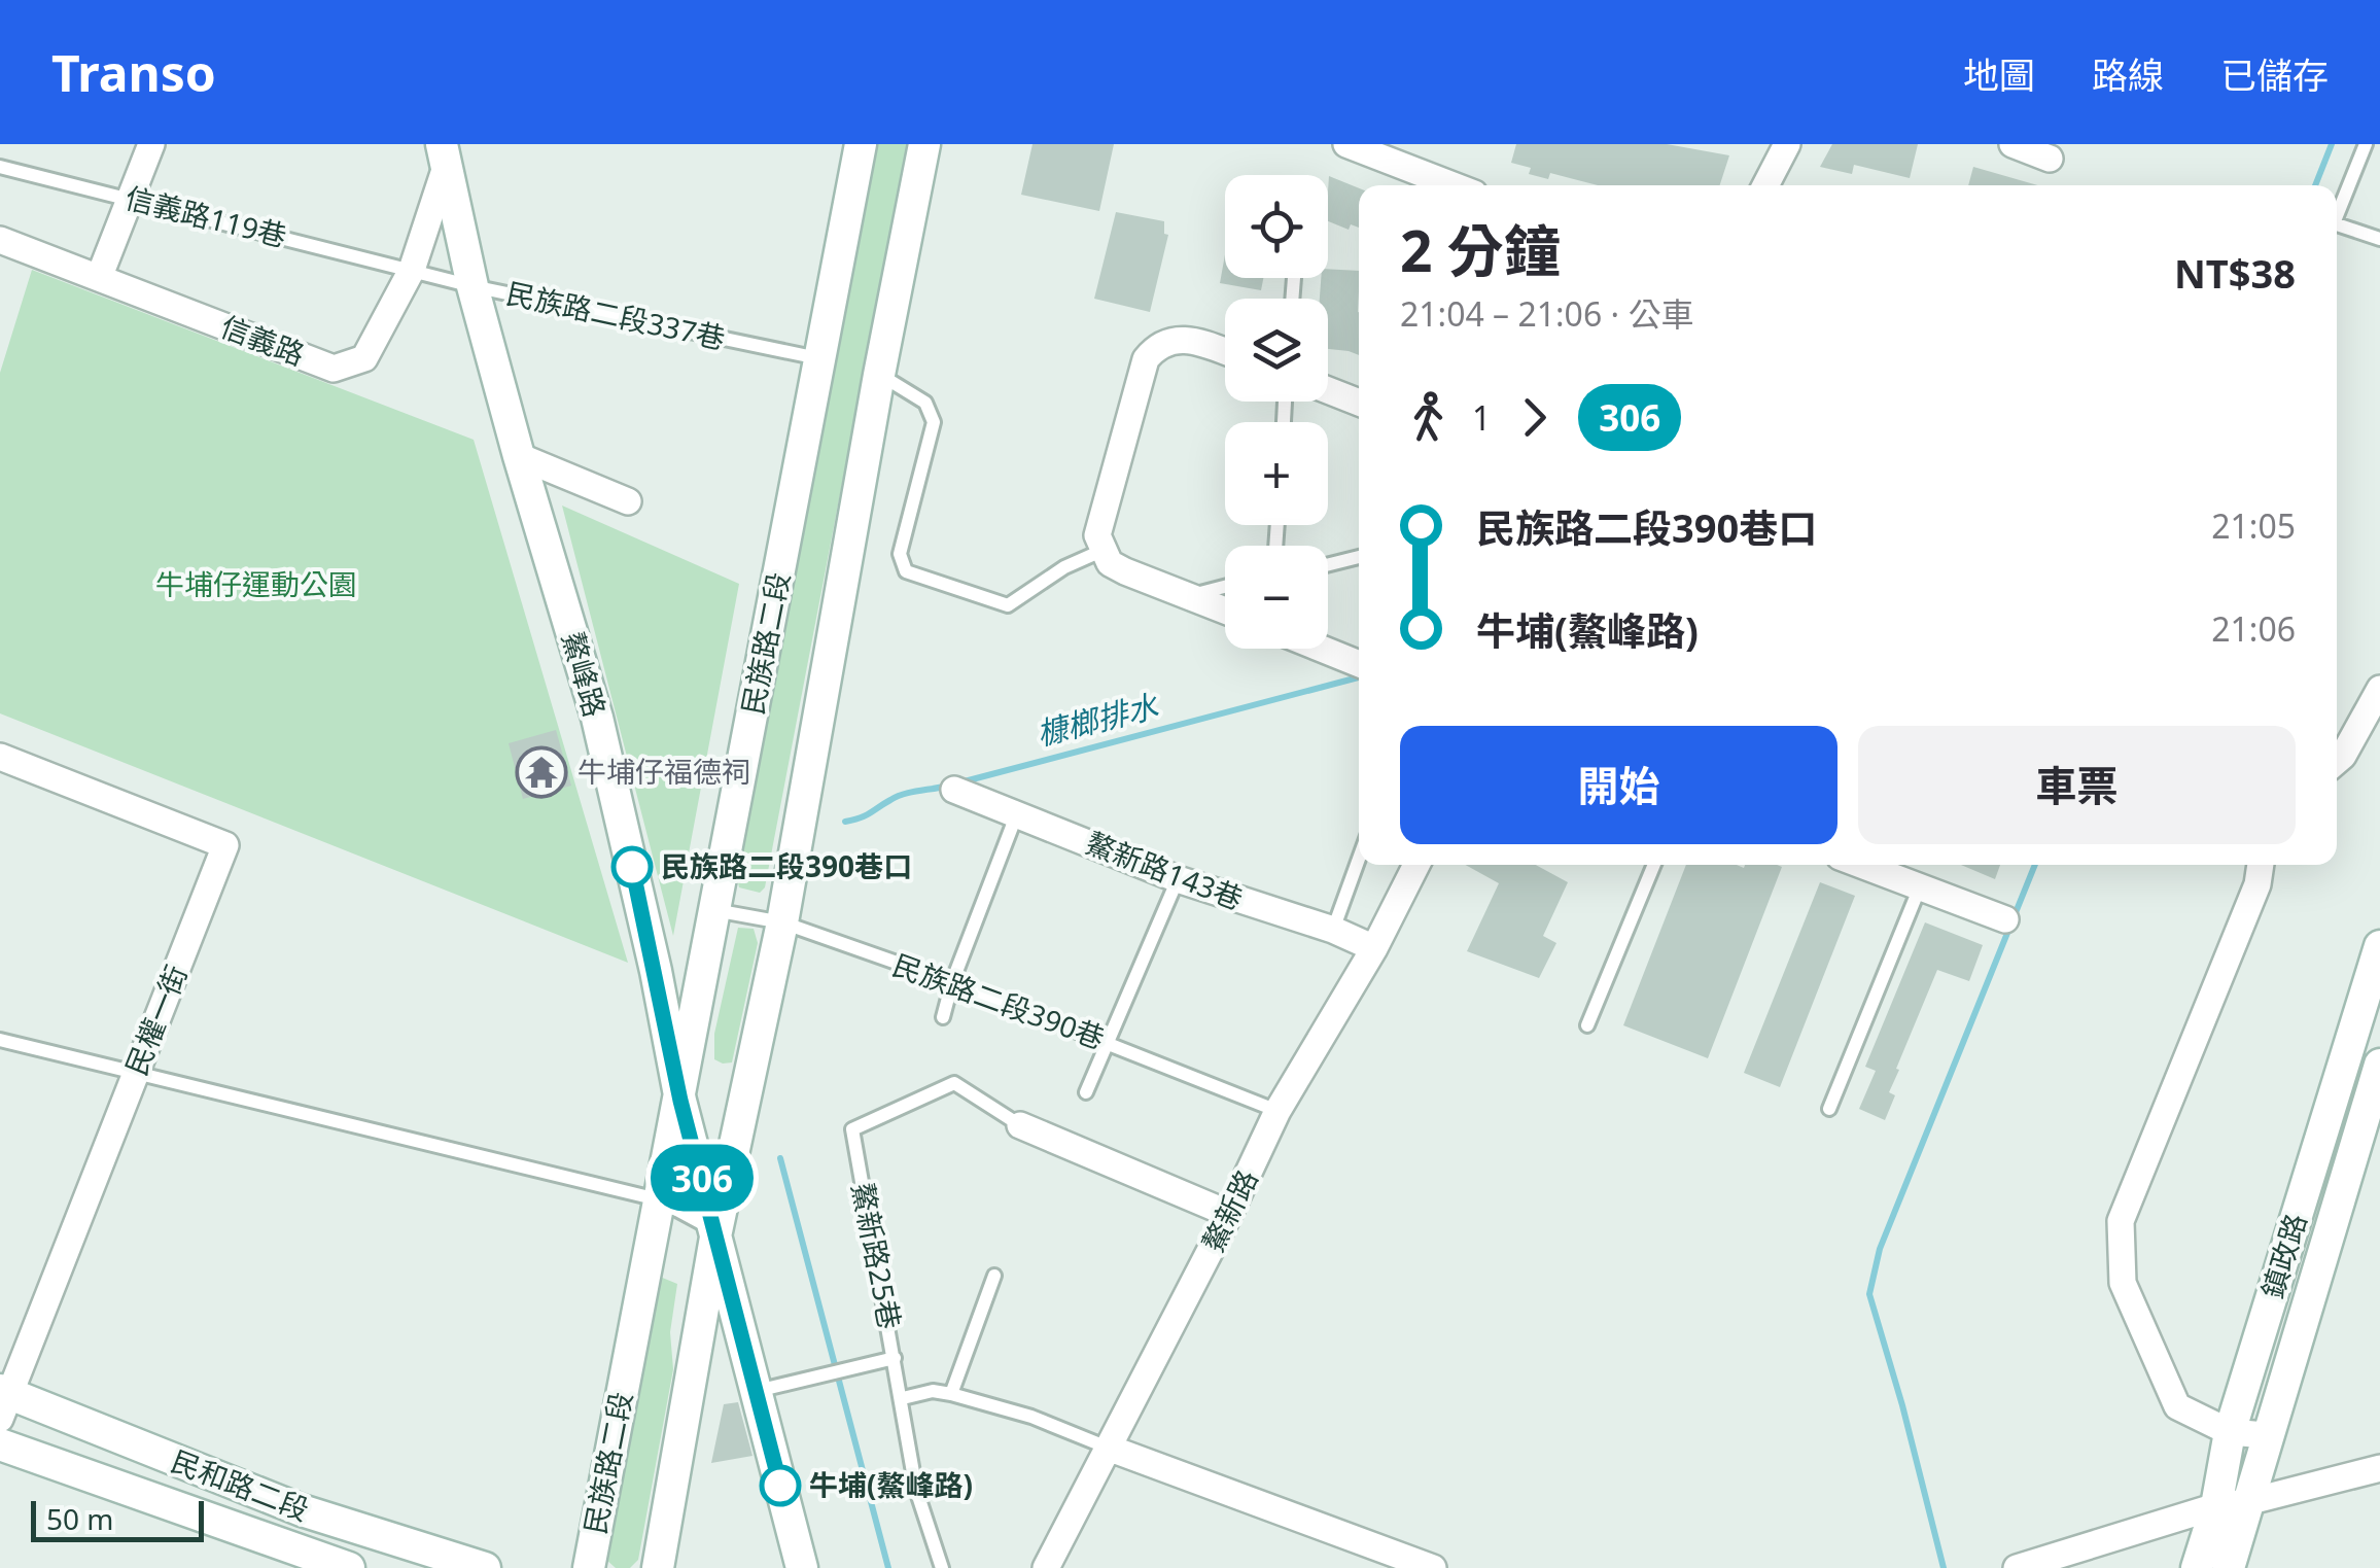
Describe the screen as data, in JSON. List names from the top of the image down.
{
  "streets": {
    "street": [
      "信義路",
      "民族路二段",
      "鰲峰路",
      "鰲新路143巷",
      "民權一街",
      "鰲新路",
      "鎮政路",
      "民和路二段"
    ],
    "lane": [
      "信義路119巷",
      "民族路二段337巷",
      "民族路二段390巷",
      "鰲新路25巷"
    ]
  },
  "crossings": [
    ["信義路119巷", "民族路二段337巷"],
    ["信義路119巷", "信義路"],
    ["民族路二段337巷", "信義路"],
    ["民族路二段337巷", "民族路二段"],
    ["民族路二段337巷", "鰲峰路"],
    ["信義路", "鰲峰路"],
    ["民族路二段", "鰲峰路"],
    ["民族路二段", "民族路二段390巷"],
    ["鰲新路143巷", "鰲新路"],
    ["民族路二段390巷", "鰲新路"],
    ["民權一街", "民和路二段"]
  ],
  "water": ["槺榔排水"],
  "parks": ["牛埔仔運動公園"],
  "places": {
    "temple": ["牛埔仔福德祠"],
    "other": ["民族路二段390巷口", "牛埔(鰲峰路)"]
  },
  "lines": ["bus line 306"],
  "scale_bar": "50 m",
  "page": {
    "header": "Transo",
    "nav": ["地圖", "路線", "已儲存"],
    "on_map": "306",
    "map_buttons": ["+", "−"],
    "heading": ["2 分鐘", "21:04 – 21:06 · 公車", "NT$38"],
    "legs": ["1", "306"],
    "list": [
      {
        "name": "民族路二段390巷口",
        "value": "21:05"
      },
      {
        "name": "牛埔(鰲峰路)",
        "value": "21:06"
      }
    ],
    "buttons": ["開始", "車票"],
    "scale": "50 m"
  }
}
